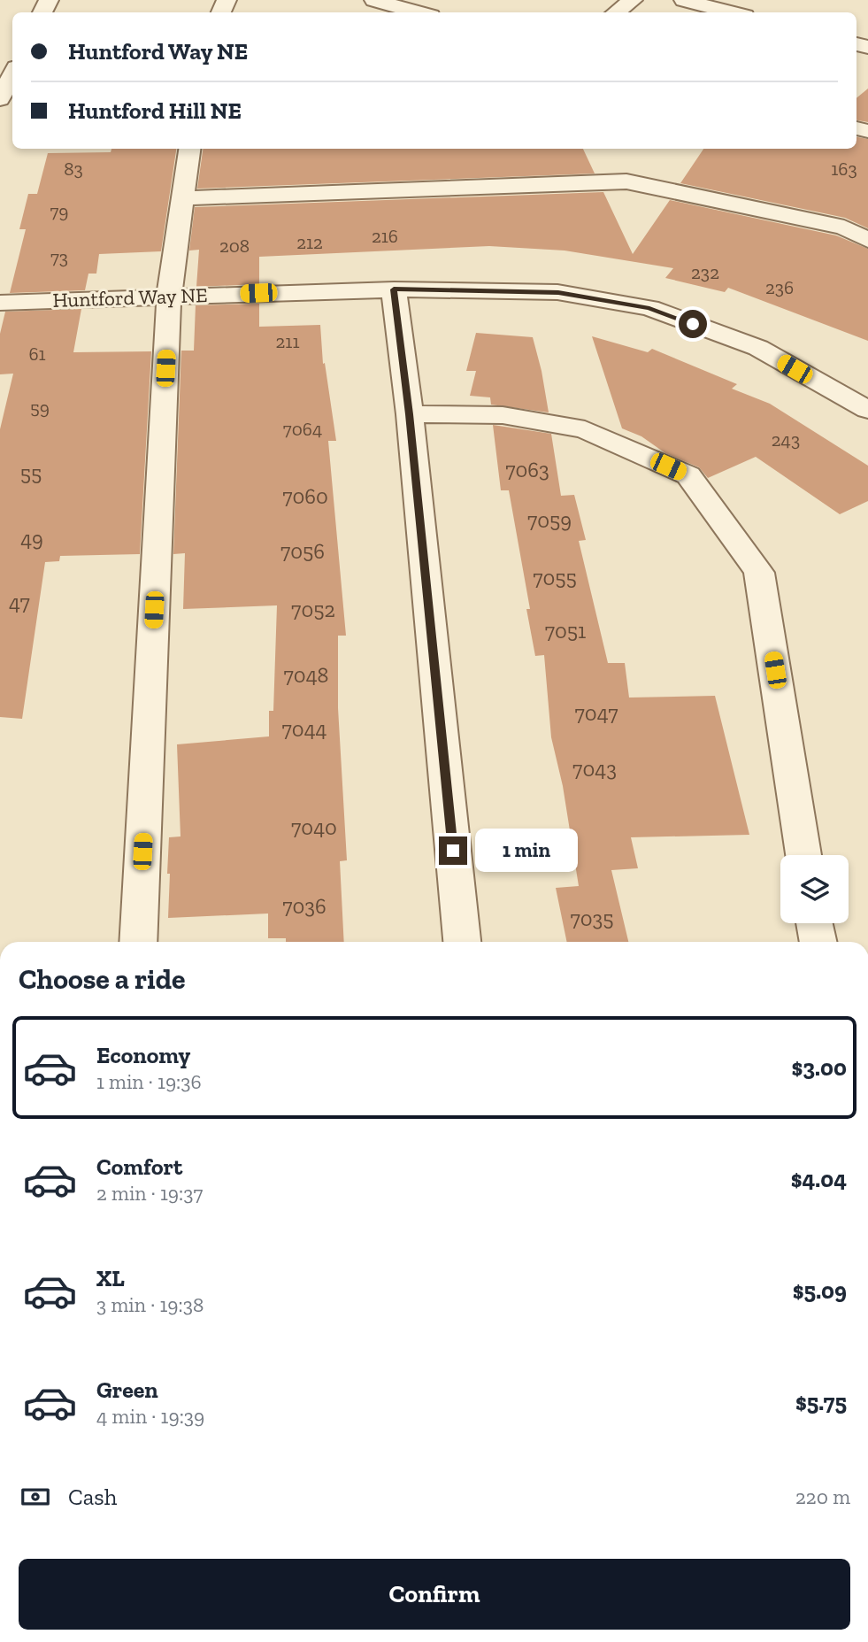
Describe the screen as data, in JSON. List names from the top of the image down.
{
  "streets": {
    "street": ["Huntford Way NE"]
  },
  "house_numbers": [
    "83",
    "163",
    "79",
    "216",
    "212",
    "208",
    "73",
    "232",
    "236",
    "211",
    "61",
    "59",
    "7064",
    "243",
    "7063",
    "55",
    "7060",
    "7059",
    "49",
    "7056",
    "7055",
    "47",
    "7052",
    "7051",
    "7048",
    "7047",
    "7044",
    "7043",
    "7040",
    "7036",
    "7035"
  ],
  "page": {
    "banner": ["Huntford Way NE", "Huntford Hill NE"],
    "bubble": "1 min",
    "heading": "Choose a ride",
    "list": [
      {
        "name": "Economy",
        "note": "1 min · 19:36",
        "value": "$3.00"
      },
      {
        "name": "Comfort",
        "note": "2 min · 19:37",
        "value": "$4.04"
      },
      {
        "name": "XL",
        "note": "3 min · 19:38",
        "value": "$5.09"
      },
      {
        "name": "Green",
        "note": "4 min · 19:39",
        "value": "$5.75"
      }
    ],
    "pay": ["Cash", "220 m"],
    "buttons": "Confirm"
  }
}
